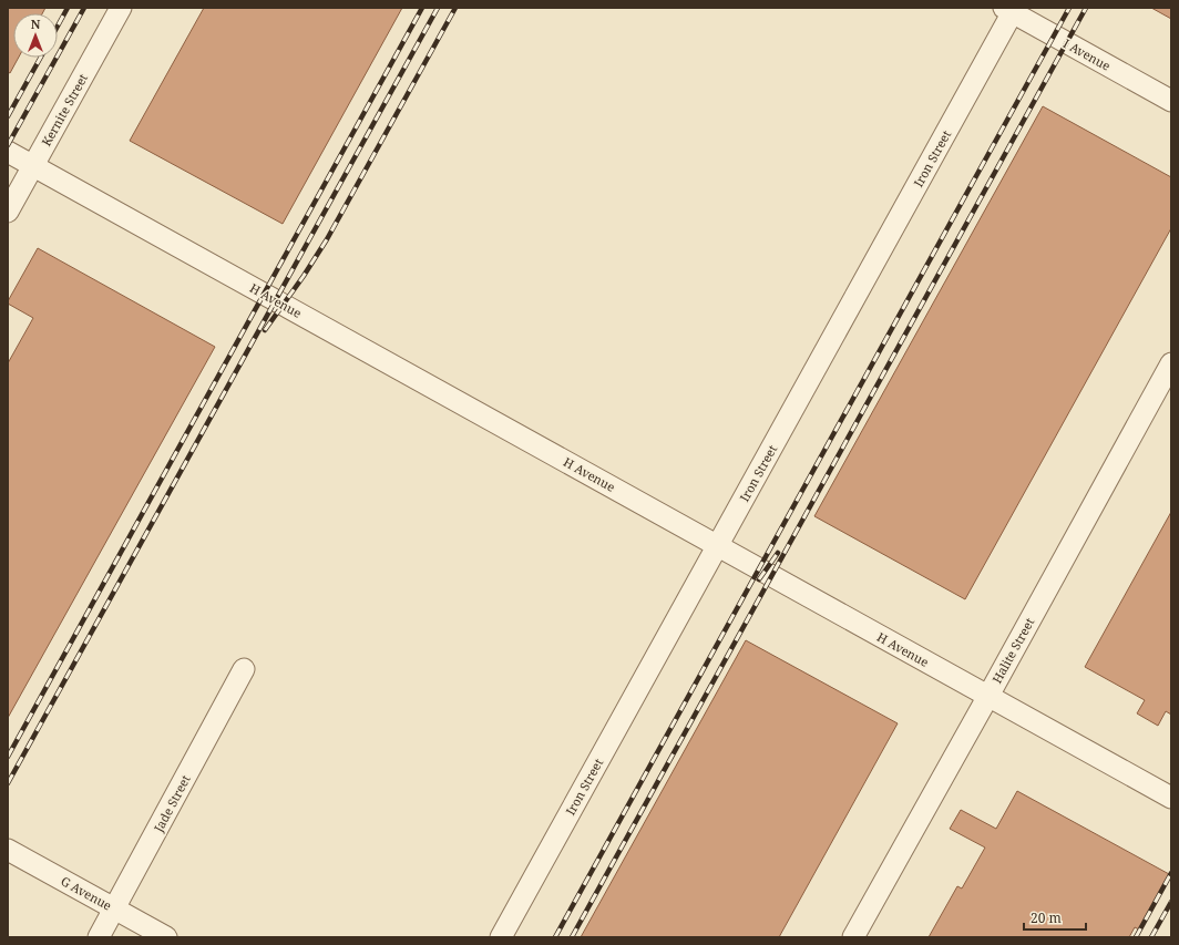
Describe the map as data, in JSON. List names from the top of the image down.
{
  "streets": {
    "street": [
      "I Avenue",
      "Kernite Street",
      "Iron Street",
      "H Avenue",
      "Halite Street",
      "Jade Street",
      "G Avenue"
    ]
  },
  "crossings": [
    ["I Avenue", "Iron Street"],
    ["Kernite Street", "H Avenue"],
    ["Iron Street", "H Avenue"],
    ["H Avenue", "Halite Street"],
    ["Jade Street", "G Avenue"]
  ],
  "scale_bar": "20 m",
  "north": "top"
}
